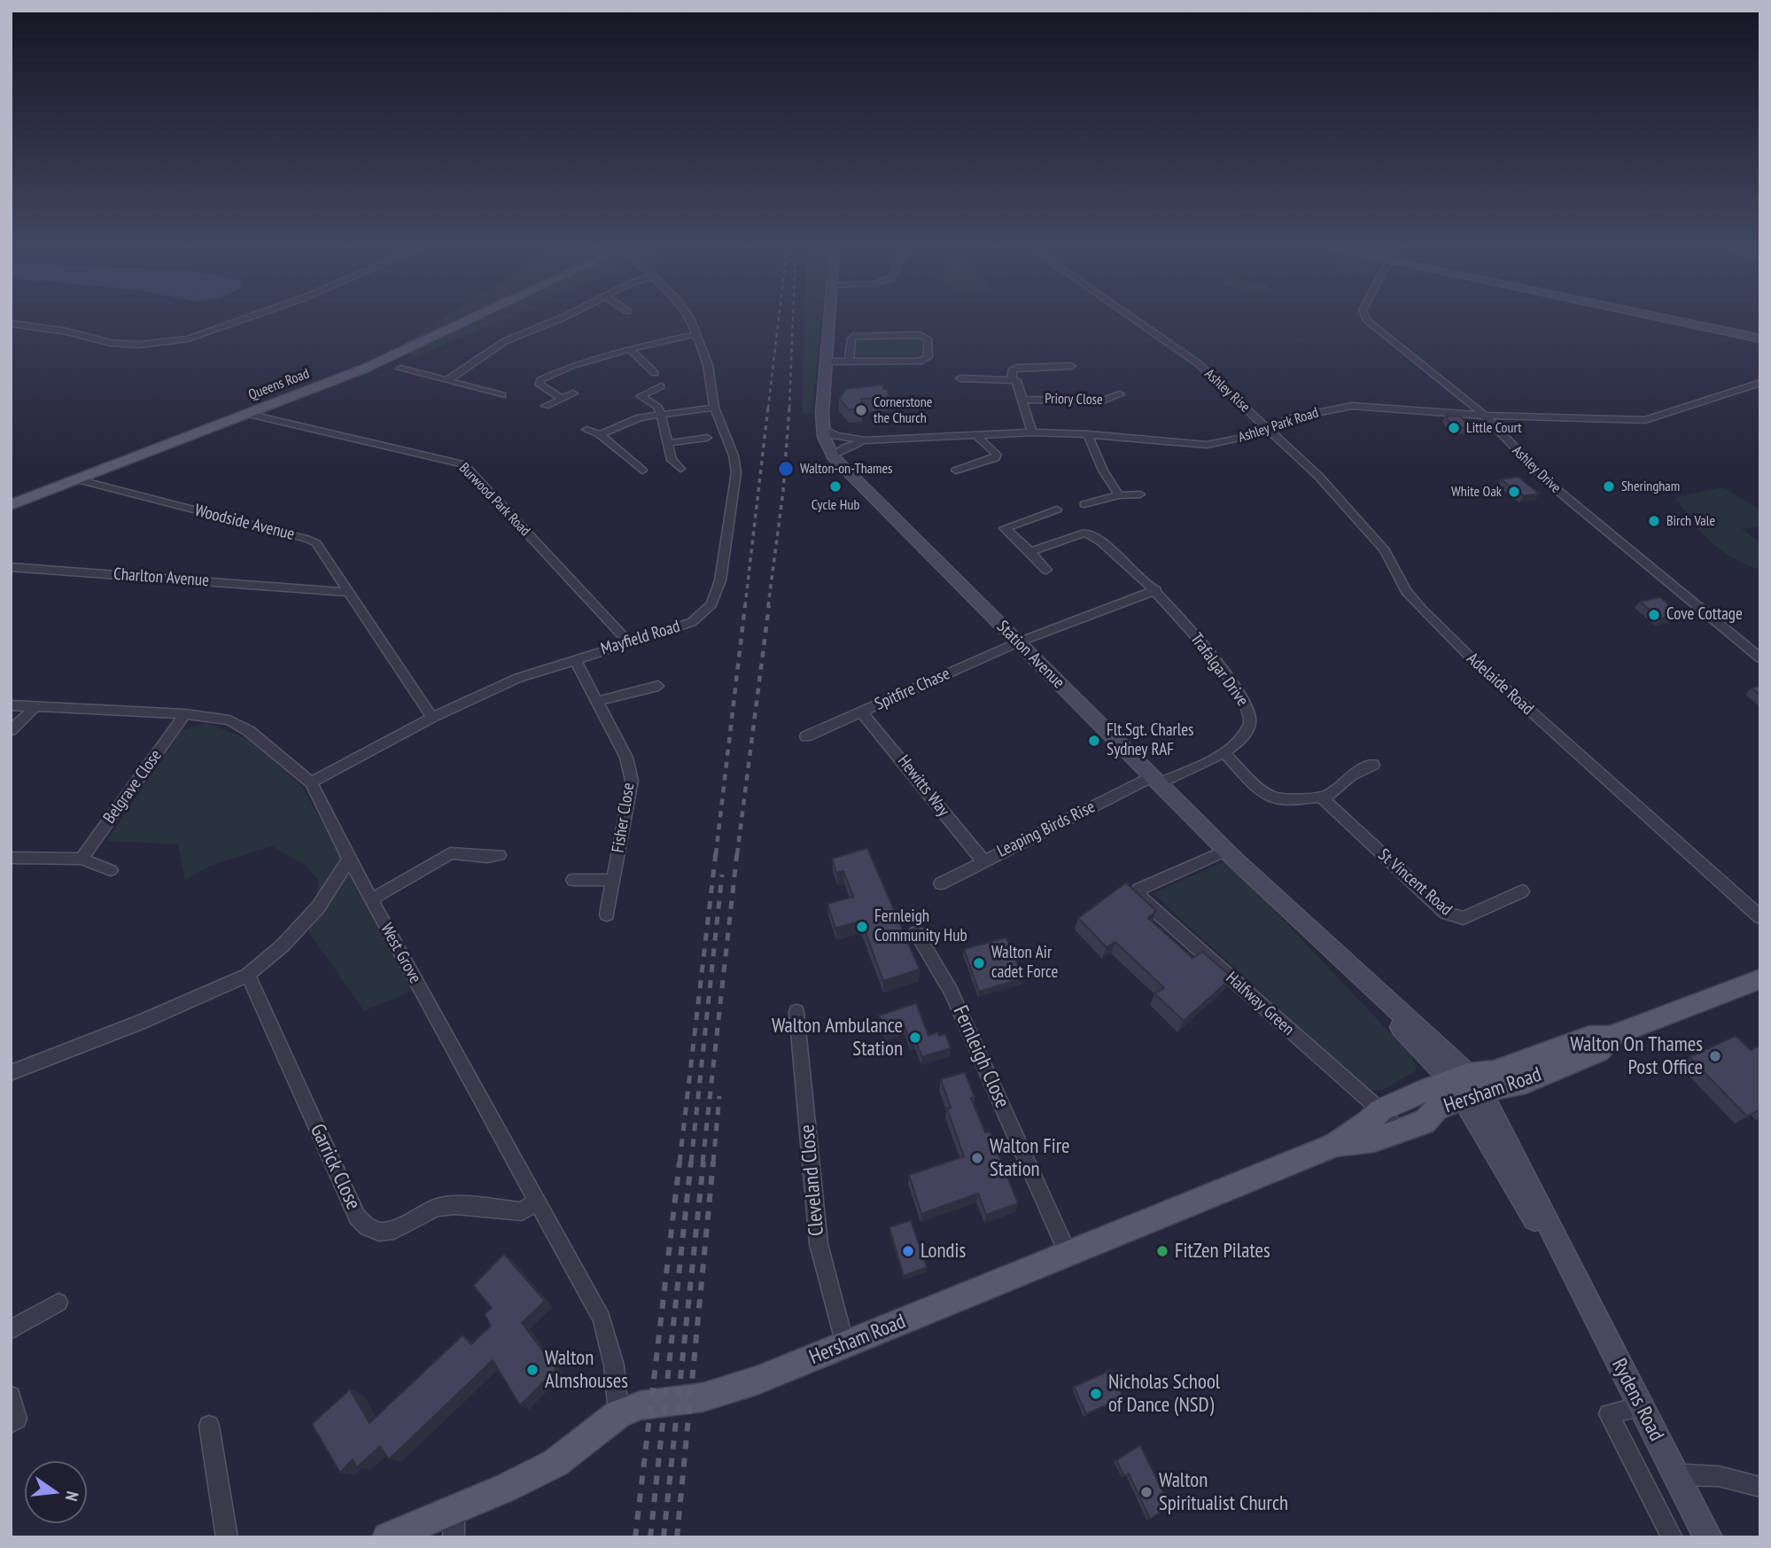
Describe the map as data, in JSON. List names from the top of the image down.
{
  "streets": {
    "main road": ["Queens Road", "Hersham Road"],
    "street": [
      "Ashley Rise",
      "Priory Close",
      "Ashley Park Road",
      "Ashley Drive",
      "Burwood Park Road",
      "Woodside Avenue",
      "Charlton Avenue",
      "Mayfield Road",
      "Station Avenue",
      "Trafalgar Drive",
      "Adelaide Road",
      "Spitfire Chase",
      "Hewitts Way",
      "Belgrave Close",
      "Fisher Close",
      "Leaping Birds Rise",
      "St Vincent Road",
      "West Grove",
      "Halfway Green",
      "Fernleigh Close",
      "Garrick Close",
      "Cleveland Close",
      "Rydens Road"
    ]
  },
  "crossings": [
    ["Queens Road", "Burwood Park Road"],
    ["Queens Road", "Woodside Avenue"],
    ["Ashley Rise", "Ashley Park Road"],
    ["Ashley Rise", "Adelaide Road"],
    ["Priory Close", "Ashley Park Road"],
    ["Ashley Park Road", "Ashley Drive"],
    ["Ashley Park Road", "Station Avenue"],
    ["Ashley Park Road", "Adelaide Road"],
    ["Burwood Park Road", "Mayfield Road"],
    ["Woodside Avenue", "Charlton Avenue"],
    ["Woodside Avenue", "Mayfield Road"],
    ["Mayfield Road", "Fisher Close"],
    ["Mayfield Road", "West Grove"],
    ["Station Avenue", "Trafalgar Drive"],
    ["Station Avenue", "Spitfire Chase"],
    ["Station Avenue", "Leaping Birds Rise"],
    ["Station Avenue", "Halfway Green"],
    ["Station Avenue", "Hersham Road"],
    ["Station Avenue", "Rydens Road"],
    ["Trafalgar Drive", "Spitfire Chase"],
    ["Trafalgar Drive", "Leaping Birds Rise"],
    ["Spitfire Chase", "Hewitts Way"],
    ["Hewitts Way", "Leaping Birds Rise"],
    ["Belgrave Close", "West Grove"],
    ["West Grove", "Hersham Road"],
    ["West Grove", "Garrick Close"],
    ["Halfway Green", "Hersham Road"],
    ["Fernleigh Close", "Hersham Road"],
    ["Hersham Road", "Cleveland Close"],
    ["Hersham Road", "Rydens Road"]
  ],
  "places": [
    "Cornerstone the Church",
    "Little Court",
    "Walton-on-Thames",
    "Cycle Hub",
    "Sheringham",
    "White Oak",
    "Birch Vale",
    "Cove Cottage",
    "Flt.Sgt. Charles Sydney RAF",
    "Fernleigh Community Hub",
    "Walton Air cadet Force",
    "Walton Ambulance Station",
    "Walton On Thames Post Office",
    "Walton Fire Station",
    "Londis",
    "FitZen Pilates",
    "Walton Almshouses",
    "Nicholas School of Dance (NSD)",
    "Walton Spiritualist Church"
  ],
  "north": "right"
}
